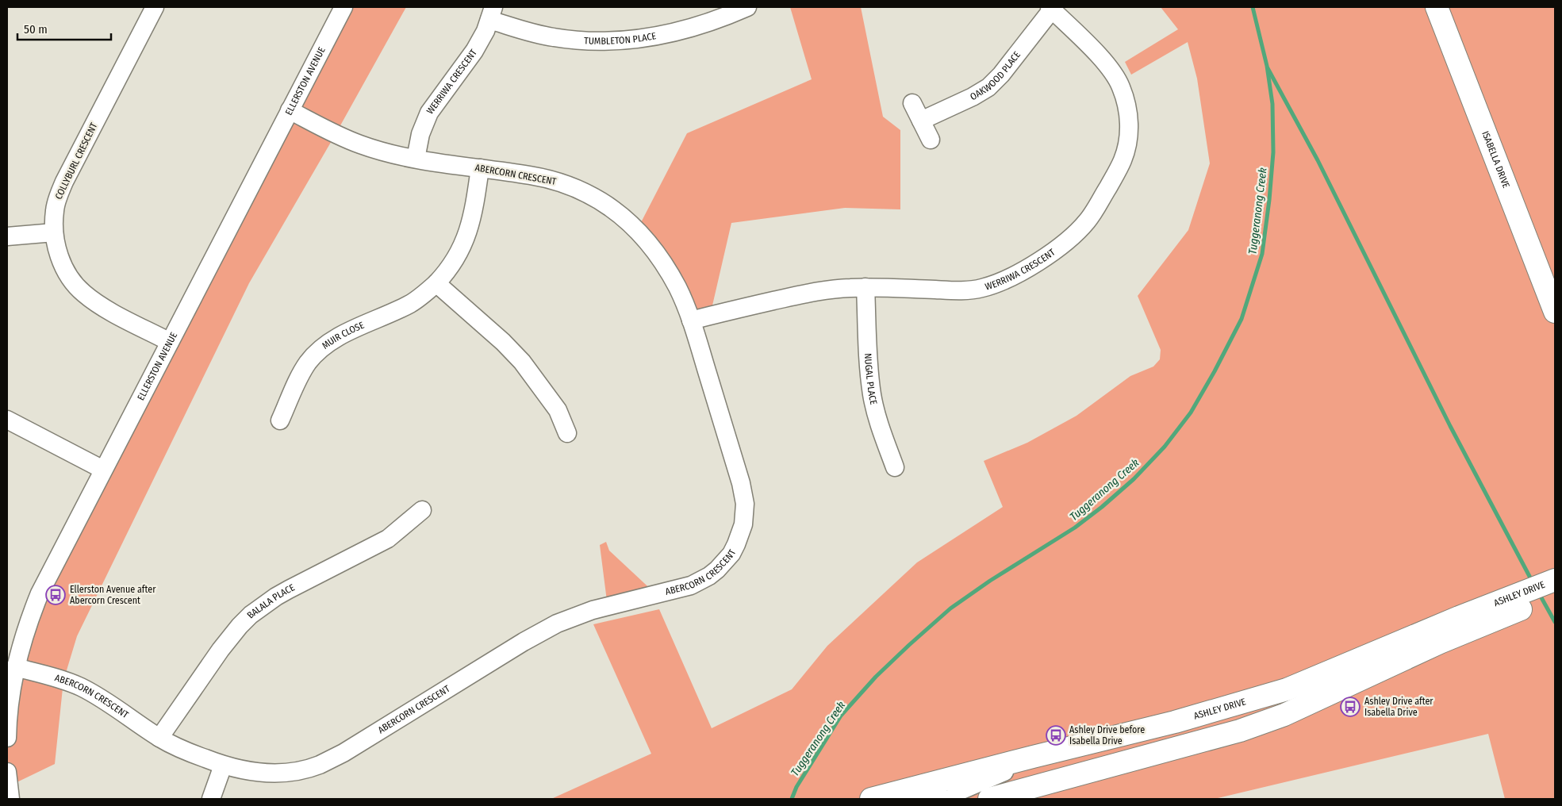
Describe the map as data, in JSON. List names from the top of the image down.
{
  "streets": {
    "main road": ["ISABELLA DRIVE", "ASHLEY DRIVE"],
    "street": [
      "TUMBLETON PLACE",
      "OAKWOOD PLACE",
      "ELLERSTON AVENUE",
      "WERRIWA CRESCENT",
      "COLLYBURL CRESCENT",
      "ABERCORN CRESCENT",
      "MUIR CLOSE",
      "NUGAL PLACE",
      "BALALA PLACE"
    ]
  },
  "crossings": [
    ["TUMBLETON PLACE", "WERRIWA CRESCENT"],
    ["OAKWOOD PLACE", "WERRIWA CRESCENT"],
    ["ELLERSTON AVENUE", "COLLYBURL CRESCENT"],
    ["ELLERSTON AVENUE", "ABERCORN CRESCENT"],
    ["WERRIWA CRESCENT", "ABERCORN CRESCENT"],
    ["WERRIWA CRESCENT", "NUGAL PLACE"],
    ["ABERCORN CRESCENT", "MUIR CLOSE"],
    ["ABERCORN CRESCENT", "BALALA PLACE"]
  ],
  "water": ["Tuggeranong Creek"],
  "places": {
    "bus stop": ["Ellerston Avenue after Abercorn Crescent", "Ashley Drive after Isabella Drive", "Ashley Drive before Isabella Drive"]
  },
  "scale_bar": "50 m"
}
